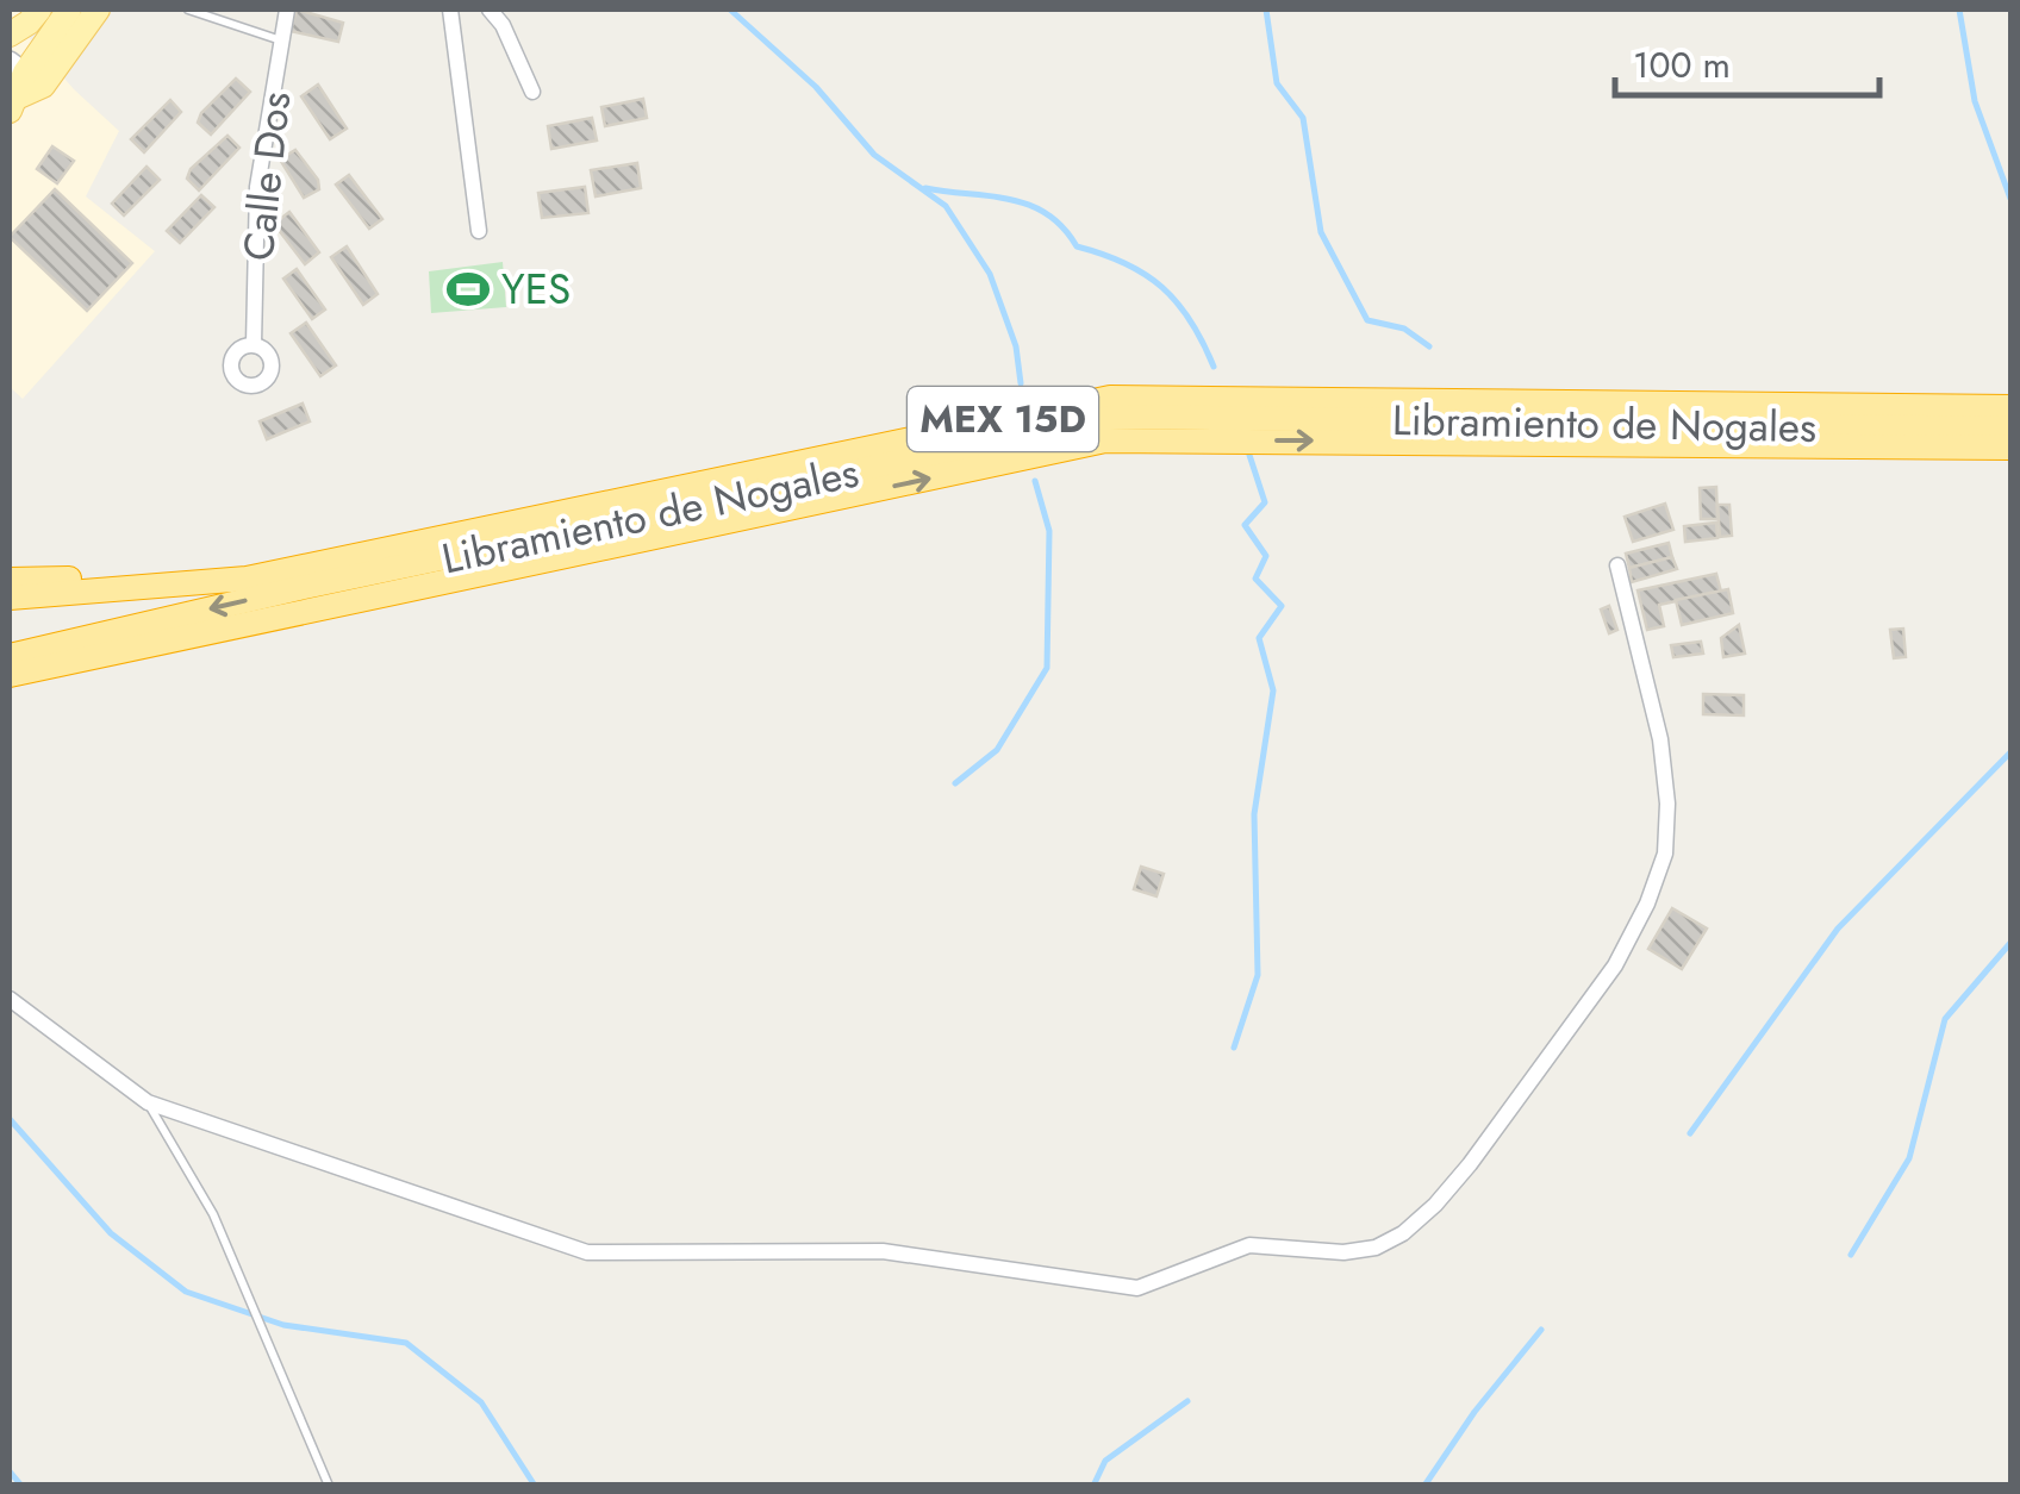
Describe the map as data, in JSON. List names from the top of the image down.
{
  "streets": {
    "highway": ["MEX 15D", "Libramiento de Nogales"],
    "street": ["Calle Dos"]
  },
  "places": {
    "sports": ["YES"]
  },
  "scale_bar": "100 m"
}
